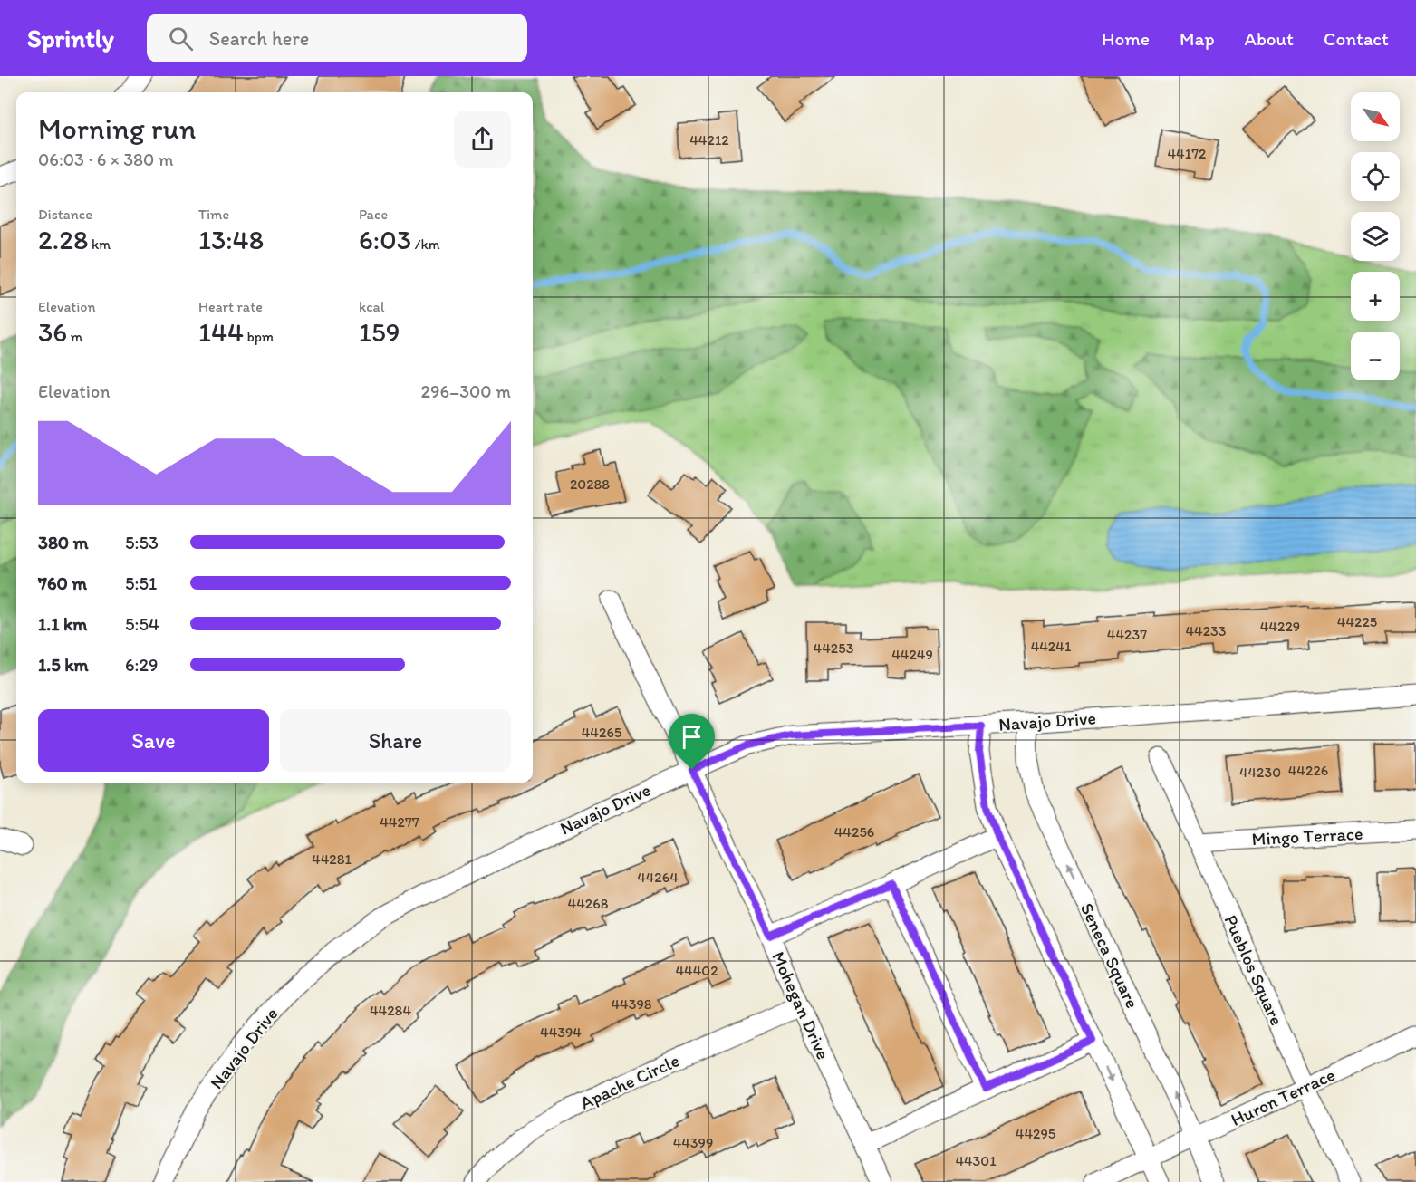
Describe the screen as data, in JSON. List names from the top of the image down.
{
  "streets": {
    "street": [
      "Navajo Drive",
      "Mingo Terrace",
      "Seneca Square",
      "Pueblos Square",
      "Mohegan Drive",
      "Apache Circle",
      "Huron Terrace"
    ]
  },
  "crossings": [
    ["Navajo Drive", "Seneca Square"],
    ["Navajo Drive", "Mohegan Drive"],
    ["Mingo Terrace", "Pueblos Square"],
    ["Seneca Square", "Huron Terrace"],
    ["Pueblos Square", "Huron Terrace"],
    ["Mohegan Drive", "Apache Circle"]
  ],
  "house_numbers": [
    "44212",
    "44172",
    "20288",
    "44225",
    "44229",
    "44233",
    "44237",
    "44241",
    "44253",
    "44249",
    "44265",
    "44226",
    "44230",
    "44277",
    "44256",
    "44281",
    "44264",
    "44268",
    "44402",
    "44398",
    "44284",
    "44394",
    "44295",
    "44399",
    "44301"
  ],
  "north": "bottom right",
  "page": {
    "header": "Sprintly",
    "search": "Search here",
    "nav": [
      "Home",
      "Map",
      "About",
      "Contact"
    ],
    "map_buttons": ["+", "−"],
    "heading": ["Morning run", "06:03 · 6 × 380 m"],
    "stats": [
      ["Distance", "2.28 km"],
      ["Time", "13:48"],
      ["Pace", "6:03 /km"],
      ["Elevation", "36 m"],
      ["Heart rate", "144 bpm"],
      ["kcal", "159"]
    ],
    "chart": ["Elevation", "296–300 m"],
    "list": [
      {
        "name": "380 m",
        "note": "5:53"
      },
      {
        "name": "760 m",
        "note": "5:51"
      },
      {
        "name": "1.1 km",
        "note": "5:54"
      },
      {
        "name": "1.5 km",
        "note": "6:29"
      }
    ],
    "buttons": ["Save", "Share"]
  }
}
